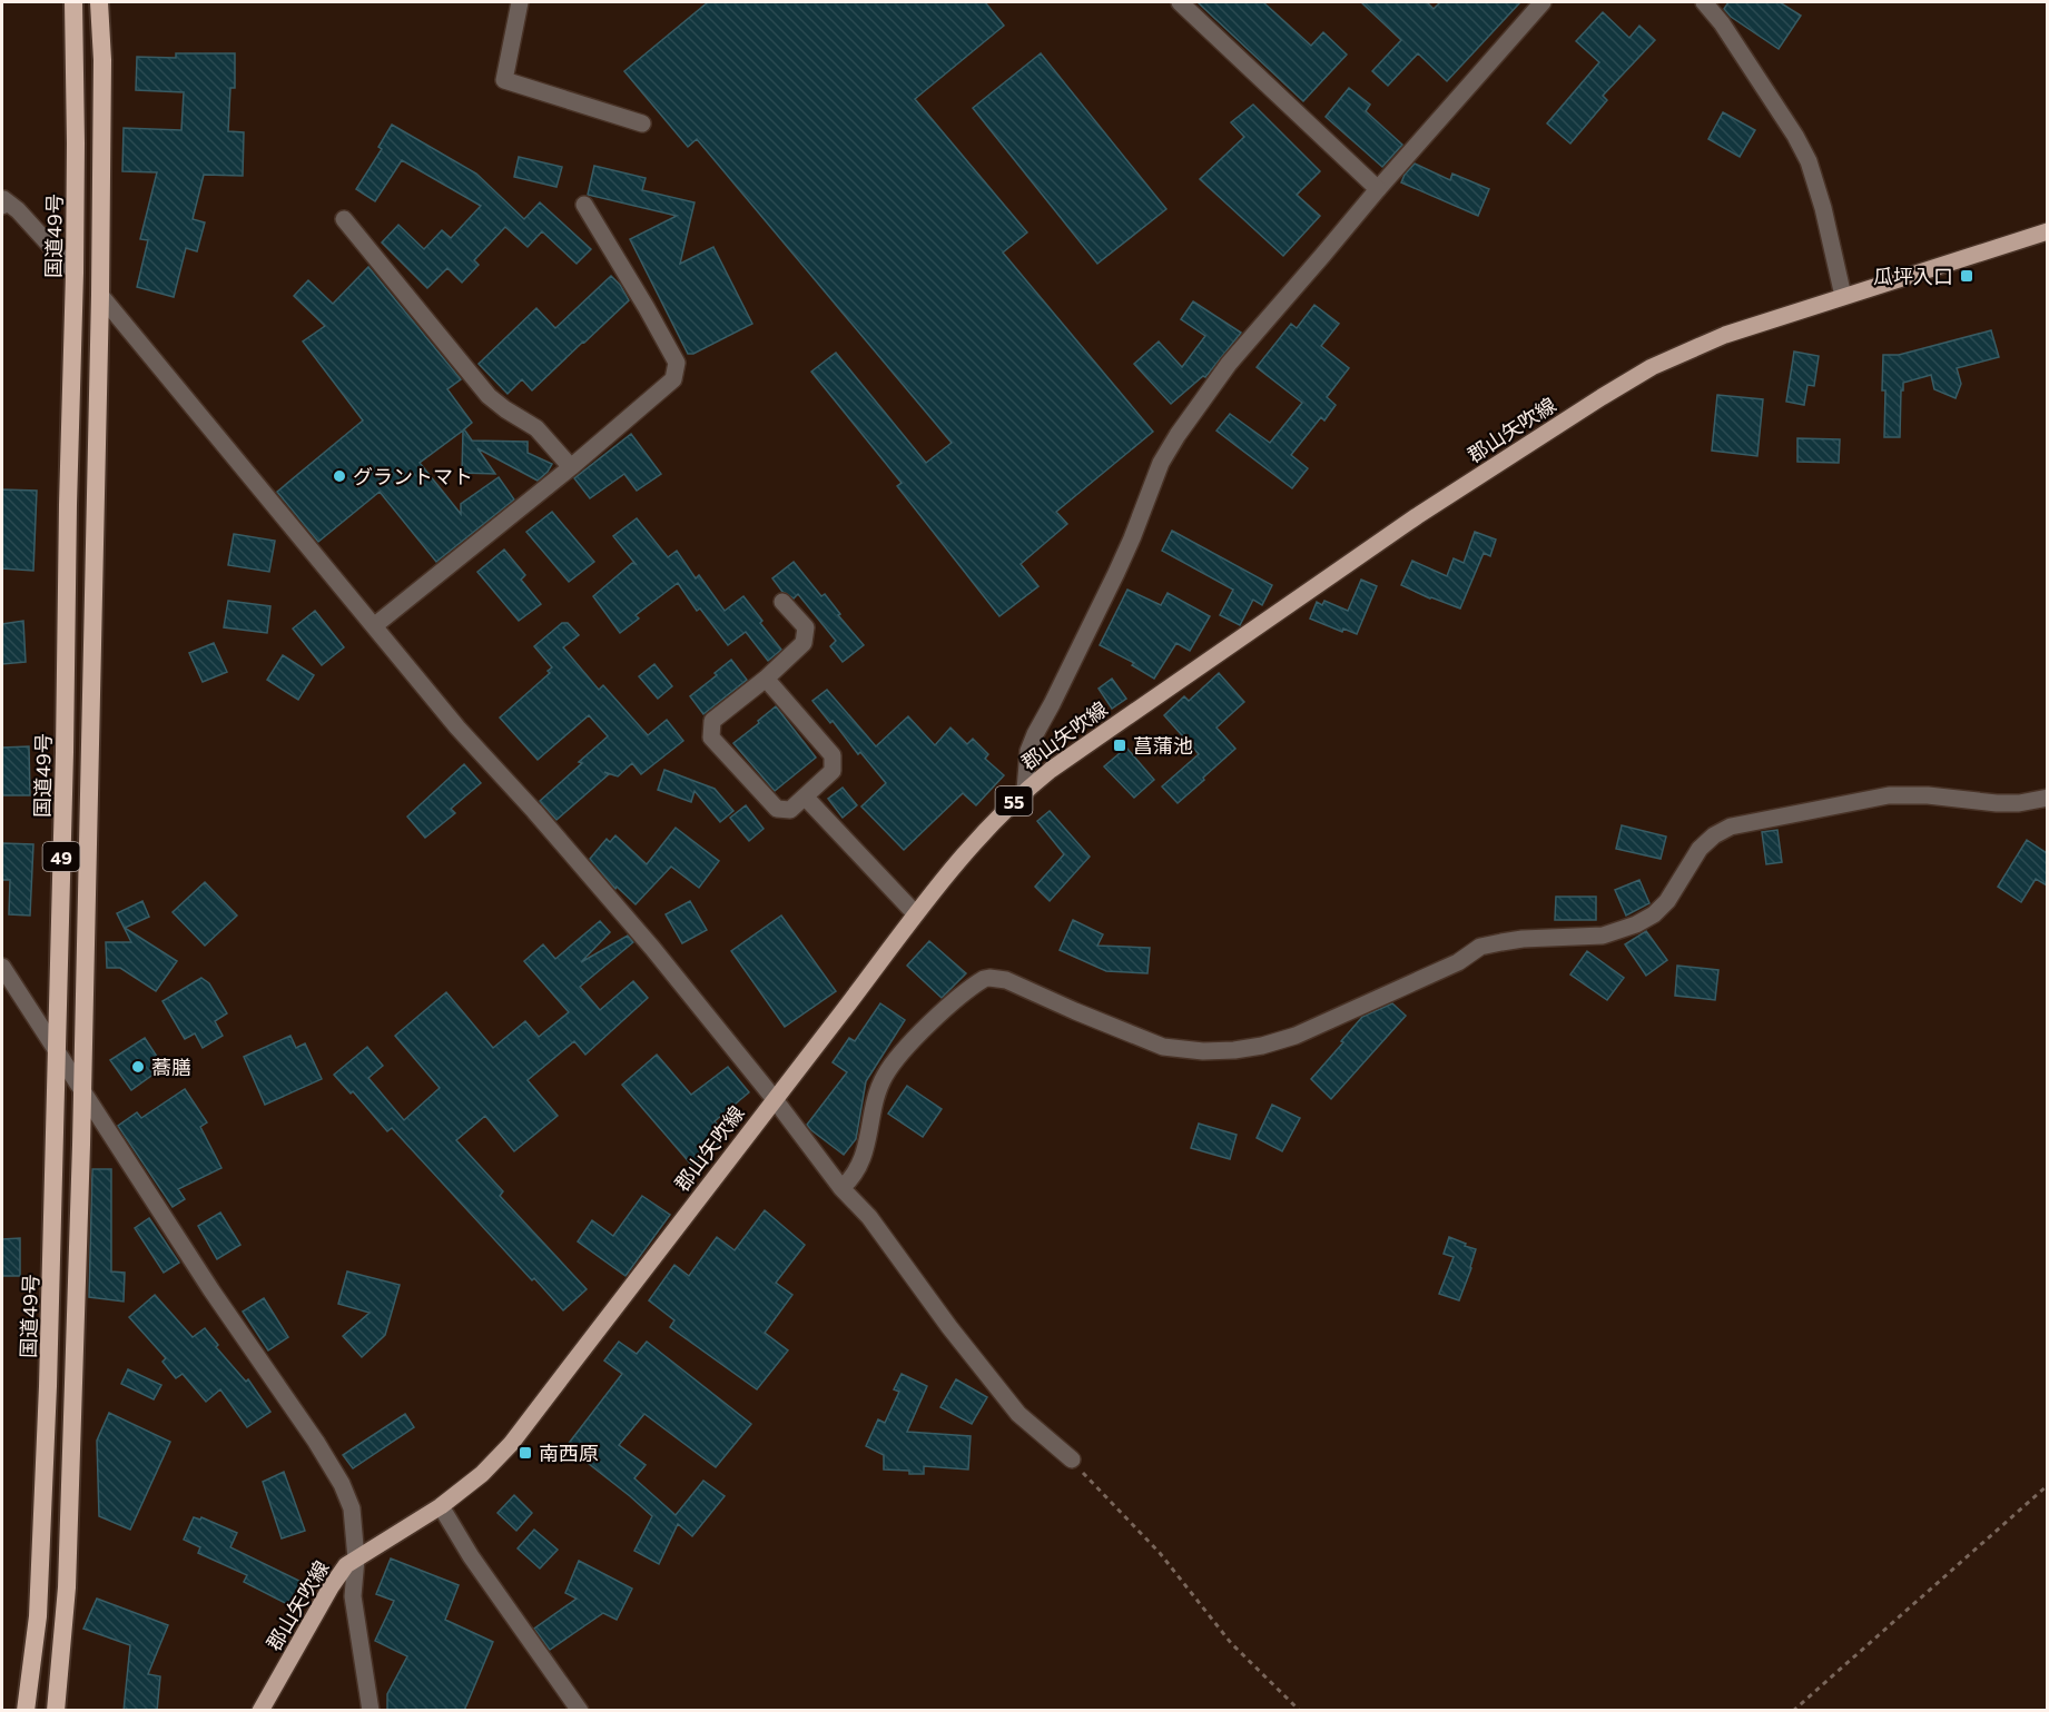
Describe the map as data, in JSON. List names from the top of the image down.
{
  "streets": {
    "highway": ["国道49号", "49"],
    "main road": ["郡山矢吹線", "55"]
  },
  "places": {
    "transit": ["瓜坪入口", "菖蒲池", "南西原"],
    "other": ["グラントマト", "蕎膳"]
  }
}
